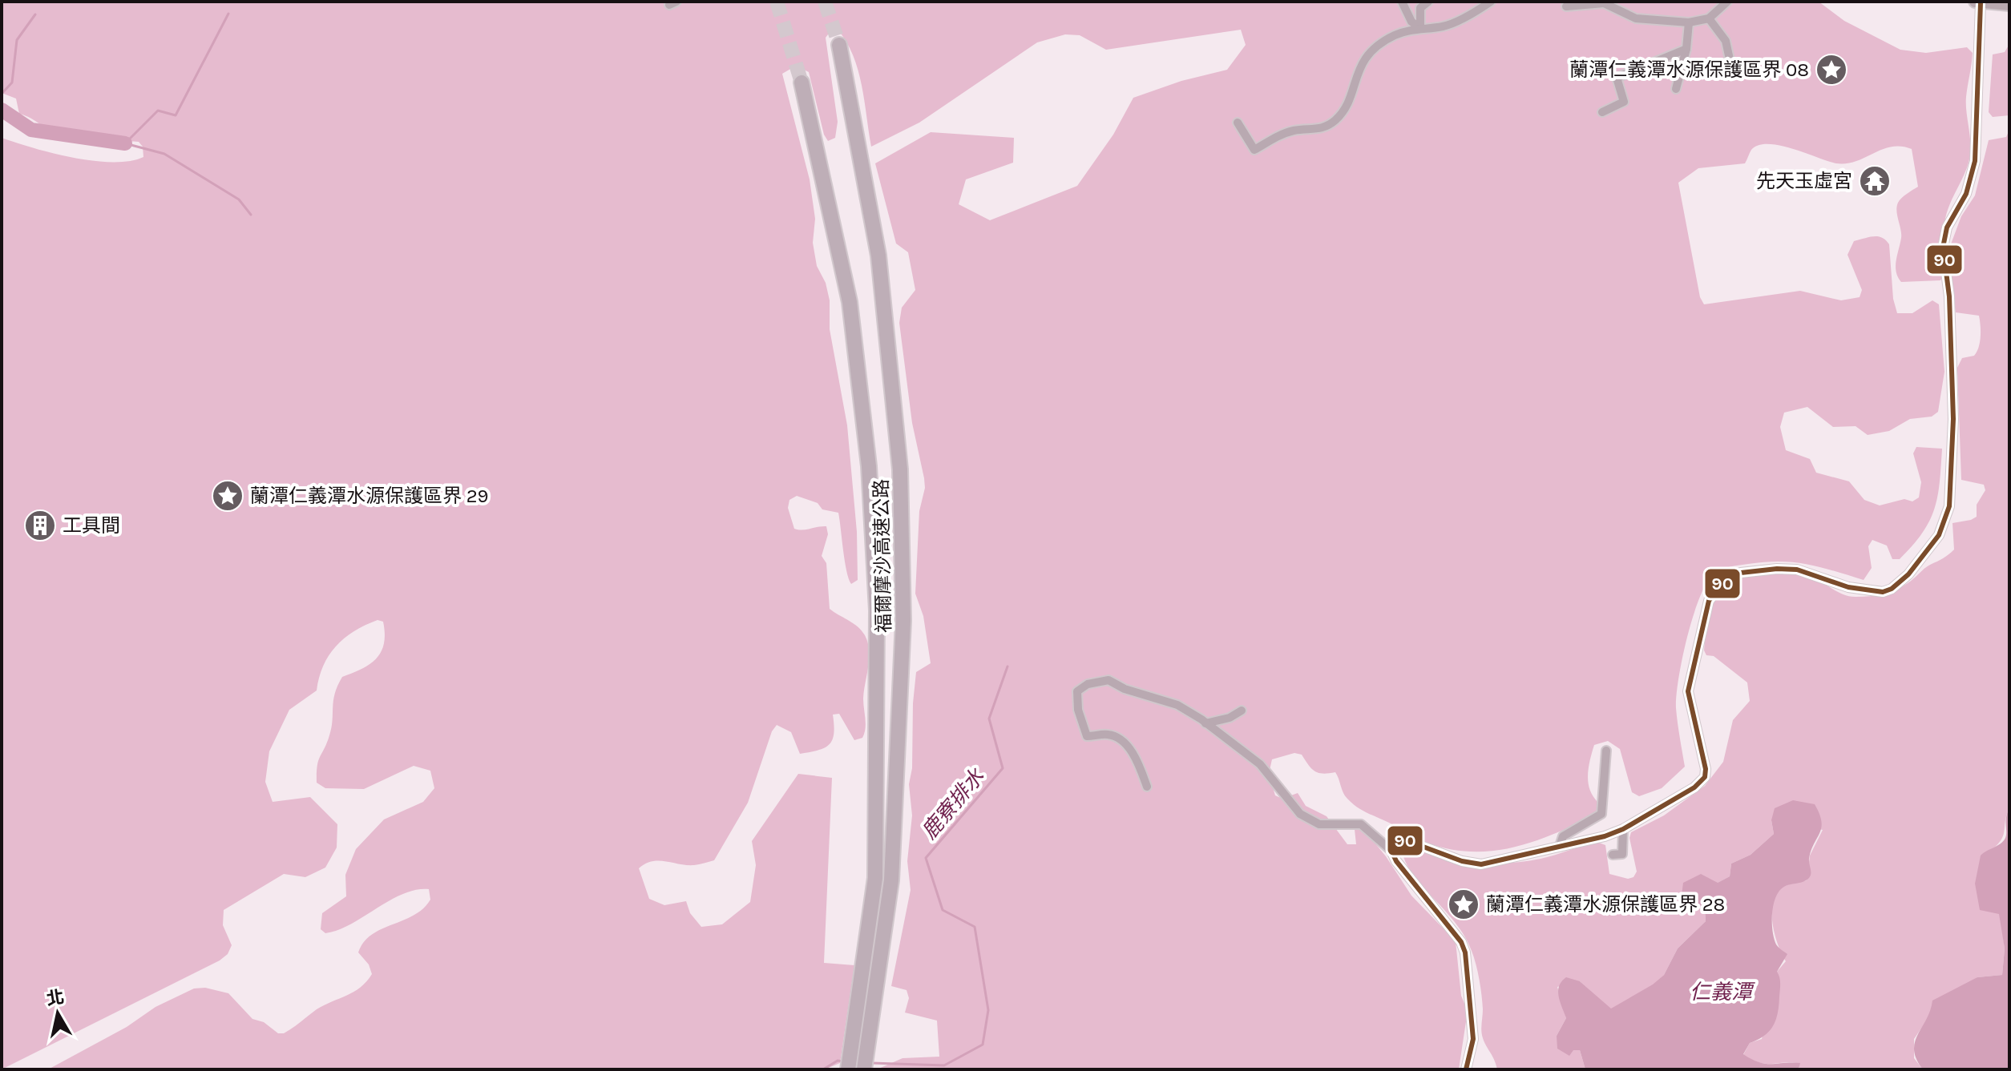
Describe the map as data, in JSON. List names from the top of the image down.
{
  "streets": {
    "highway": ["福爾摩沙高速公路"]
  },
  "water": ["鹿寮排水", "仁義潭"],
  "places": {
    "place": ["蘭潭仁義潭水源保護區界 08", "蘭潭仁義潭水源保護區界 29", "蘭潭仁義潭水源保護區界 28"],
    "temple": ["先天玉虛宮"],
    "building": ["工具間"]
  },
  "lines": ["transit line 90"],
  "north": "top"
}
